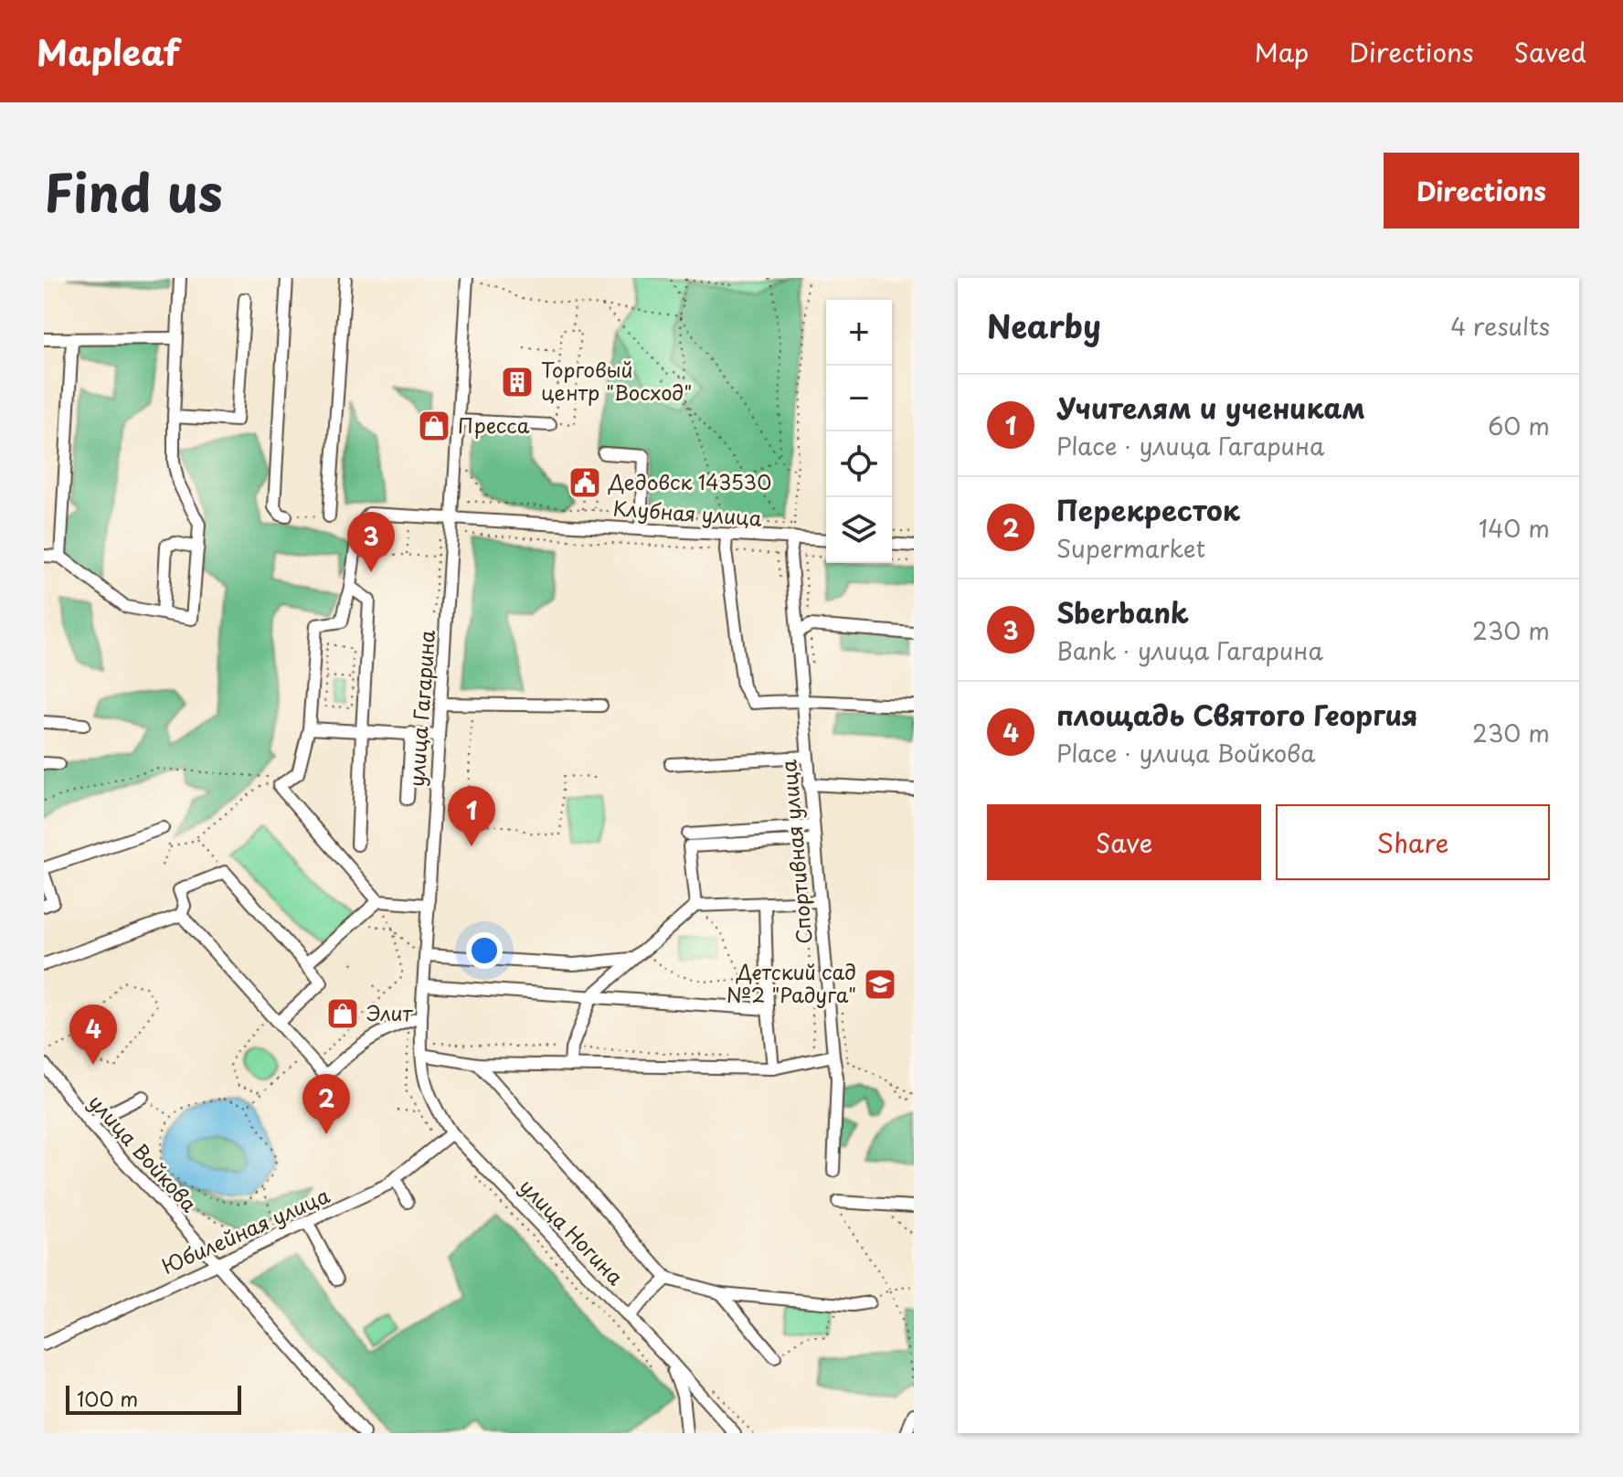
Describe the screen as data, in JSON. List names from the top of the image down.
{
  "streets": {
    "street": [
      "Клубная улица",
      "улица Гагарина",
      "Спортивная улица",
      "улица Войкова",
      "Юбилейная улица",
      "улица Ногина"
    ]
  },
  "crossings": [
    ["Клубная улица", "улица Гагарина"],
    ["Клубная улица", "Спортивная улица"],
    ["улица Гагарина", "Юбилейная улица"],
    ["улица Гагарина", "улица Ногина"],
    ["улица Войкова", "Юбилейная улица"],
    ["Юбилейная улица", "улица Ногина"]
  ],
  "places": {
    "building": ["Торговый центр \"Восход\""],
    "shop": ["Пресса", "Элит"],
    "public building": ["Дедовск 143530"],
    "school or university": ["Детский сад №2 \"Радуга\""]
  },
  "scale_bar": "100 m",
  "page": {
    "header": "Mapleaf",
    "nav": ["Map", "Directions", "Saved"],
    "title": "Find us",
    "buttons": [
      "Directions",
      ["Save", "Share"]
    ],
    "heading": ["Nearby", "4 results"],
    "map_buttons": ["+", "−"],
    "list": [
      {
        "mark": "1",
        "name": "Учителям и ученикам",
        "note": "Place · улица Гагарина",
        "value": "60 m"
      },
      {
        "mark": "2",
        "name": "Перекресток",
        "note": "Supermarket",
        "value": "140 m"
      },
      {
        "mark": "3",
        "name": "Sberbank",
        "note": "Bank · улица Гагарина",
        "value": "230 m"
      },
      {
        "mark": "4",
        "name": "площадь Святого Георгия",
        "note": "Place · улица Войкова",
        "value": "230 m"
      }
    ],
    "pins": [
      "3",
      "1",
      "4",
      "2"
    ],
    "scale": "100 m"
  }
}
